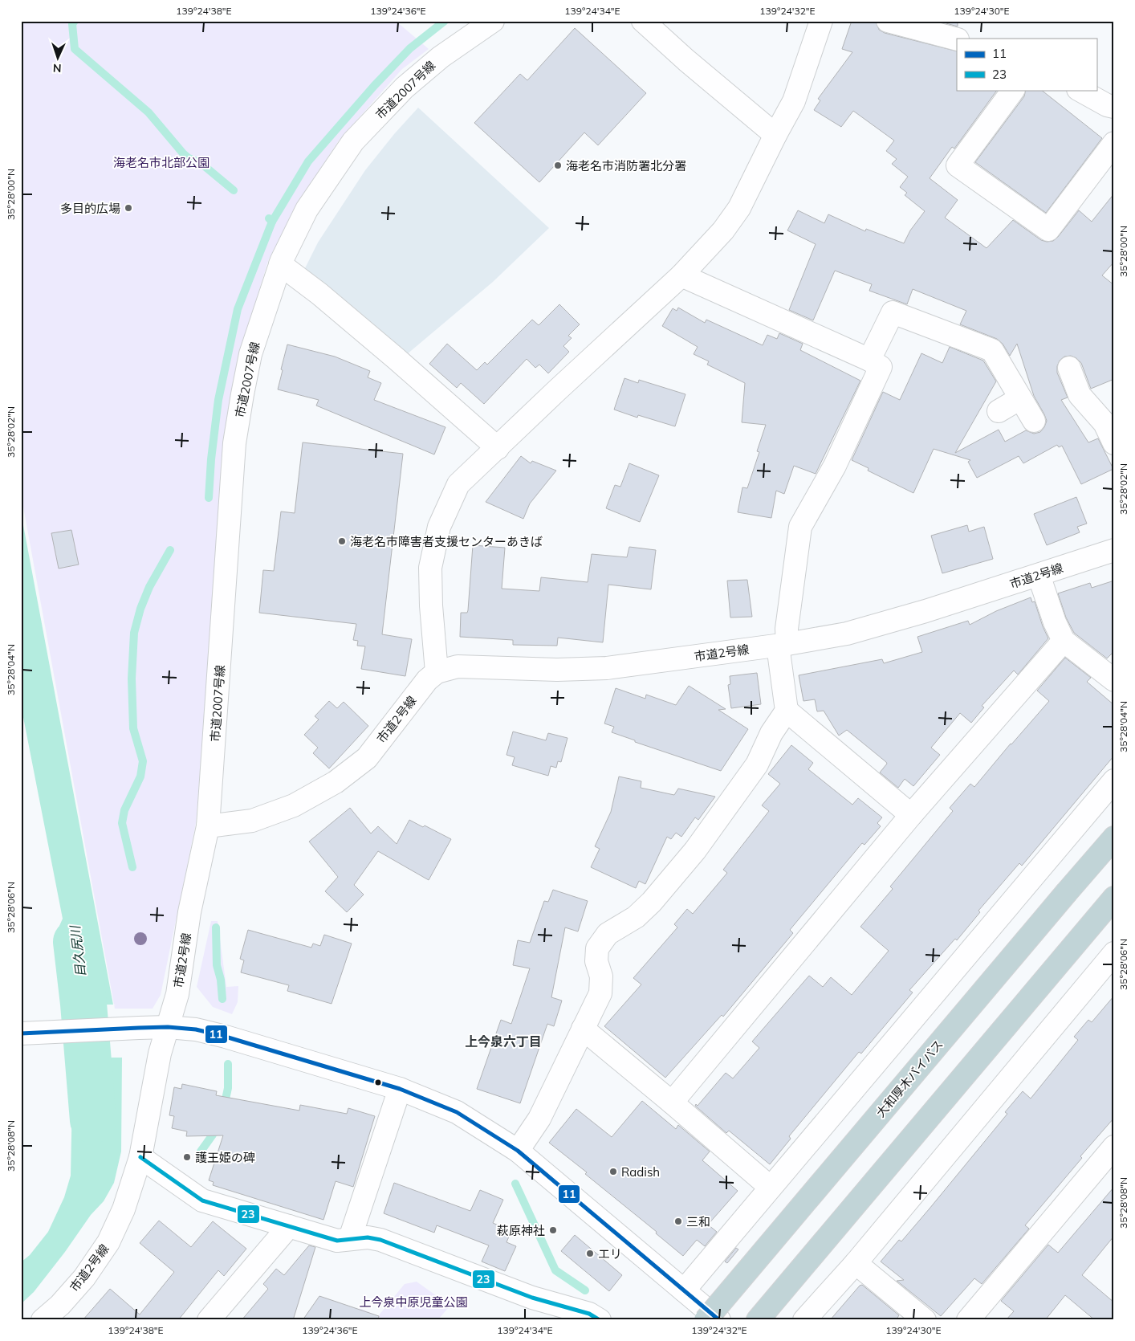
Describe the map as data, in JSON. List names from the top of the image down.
{
  "streets": {
    "highway": ["大和厚木バイパス"],
    "street": ["市道2007号線", "市道2号線"]
  },
  "crossings": [
    ["市道2007号線", "市道2号線"]
  ],
  "districts": ["上今泉六丁目"],
  "water": ["目久尻川"],
  "parks": ["海老名市北部公園", "上今泉中原児童公園"],
  "places": [
    "海老名市消防署北分署",
    "多目的広場",
    "海老名市障害者支援センターあきば",
    "護王姫の碑",
    "Radish",
    "三和",
    "萩原神社",
    "エリ"
  ],
  "lines": ["transit line 11", "transit line 23"],
  "legend": ["11", "23"],
  "north": "bottom",
  "coordinates": [
    "139°24'38\"E",
    "139°24'36\"E",
    "139°24'34\"E",
    "139°24'32\"E",
    "139°24'30\"E",
    "35°28'00\"N",
    "35°28'02\"N",
    "35°28'04\"N",
    "35°28'06\"N",
    "35°28'08\"N"
  ]
}
